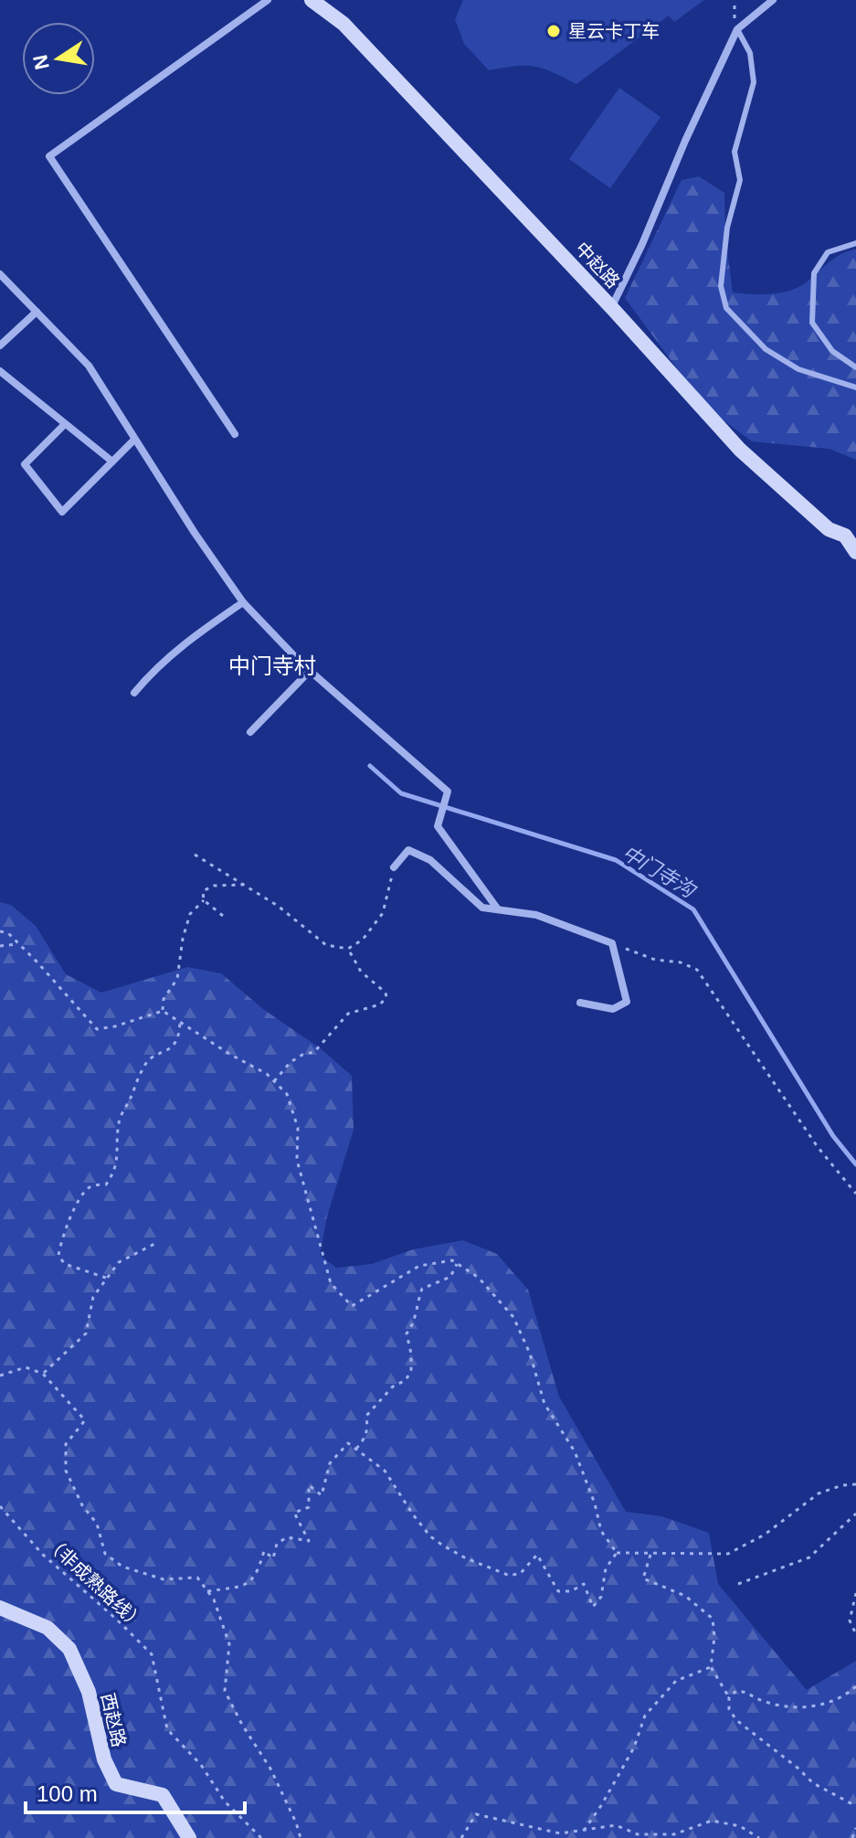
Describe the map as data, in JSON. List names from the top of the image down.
{
  "streets": {
    "street": ["中赵路", "西赵路"],
    "path": ["（非成熟路线）"]
  },
  "districts": ["中门寺村"],
  "water": ["中门寺沟"],
  "places": ["星云卡丁车"],
  "scale_bar": "100 m",
  "north": "left"
}
